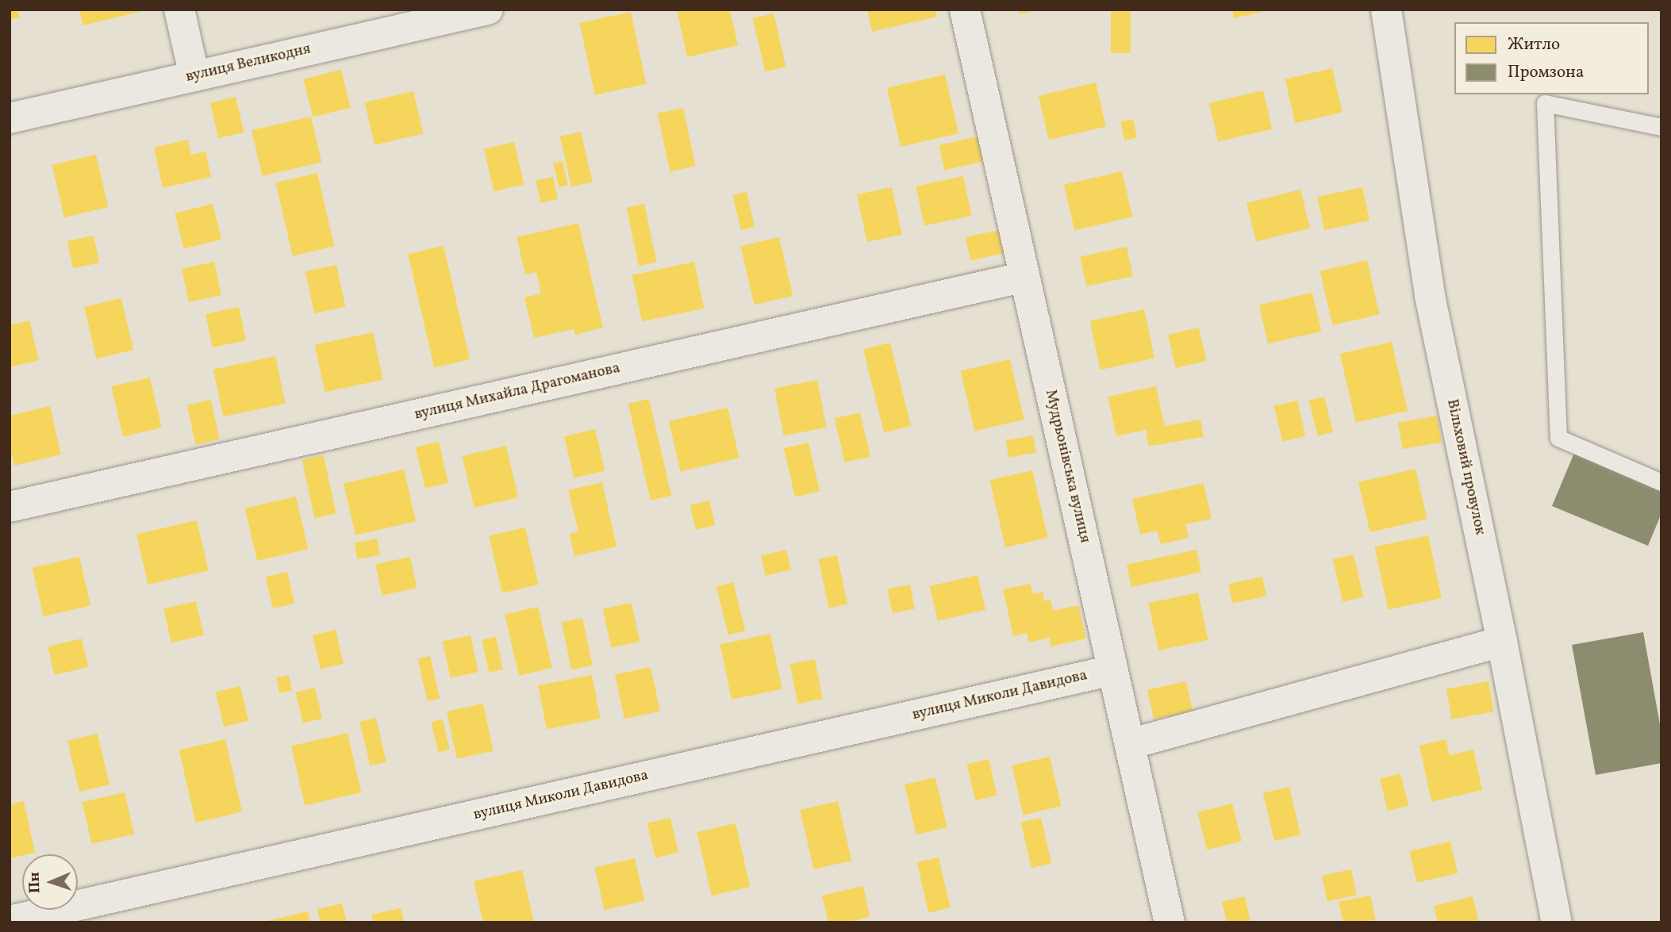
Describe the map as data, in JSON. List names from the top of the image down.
{
  "streets": {
    "street": [
      "вулиця Великодня",
      "вулиця Михайла Драгоманова",
      "Мудрьонівська вулиця",
      "Вільховий провулок",
      "вулиця Миколи Давидова"
    ]
  },
  "crossings": [
    ["вулиця Михайла Драгоманова", "Мудрьонівська вулиця"],
    ["Мудрьонівська вулиця", "вулиця Миколи Давидова"]
  ],
  "legend": ["Житло", "Промзона"],
  "north": "left"
}
